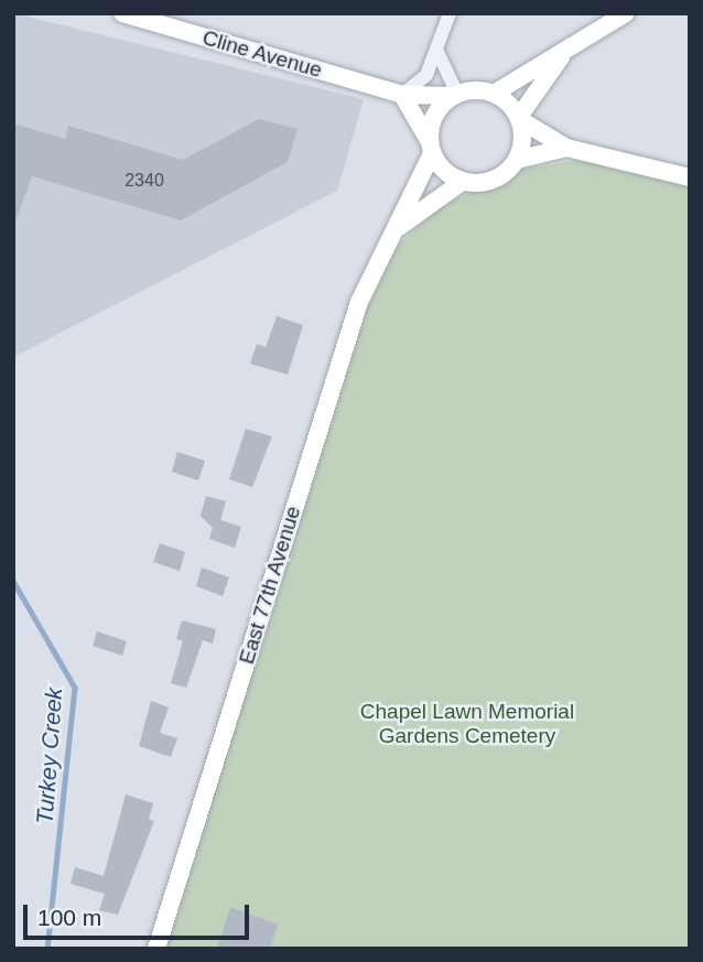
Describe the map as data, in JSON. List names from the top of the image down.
{
  "streets": {
    "street": ["Cline Avenue", "East 77th Avenue"]
  },
  "crossings": [
    ["Cline Avenue", "East 77th Avenue"]
  ],
  "water": ["Turkey Creek"],
  "parks": ["Chapel Lawn Memorial Gardens Cemetery"],
  "house_numbers": ["2340"],
  "scale_bar": "100 m"
}
